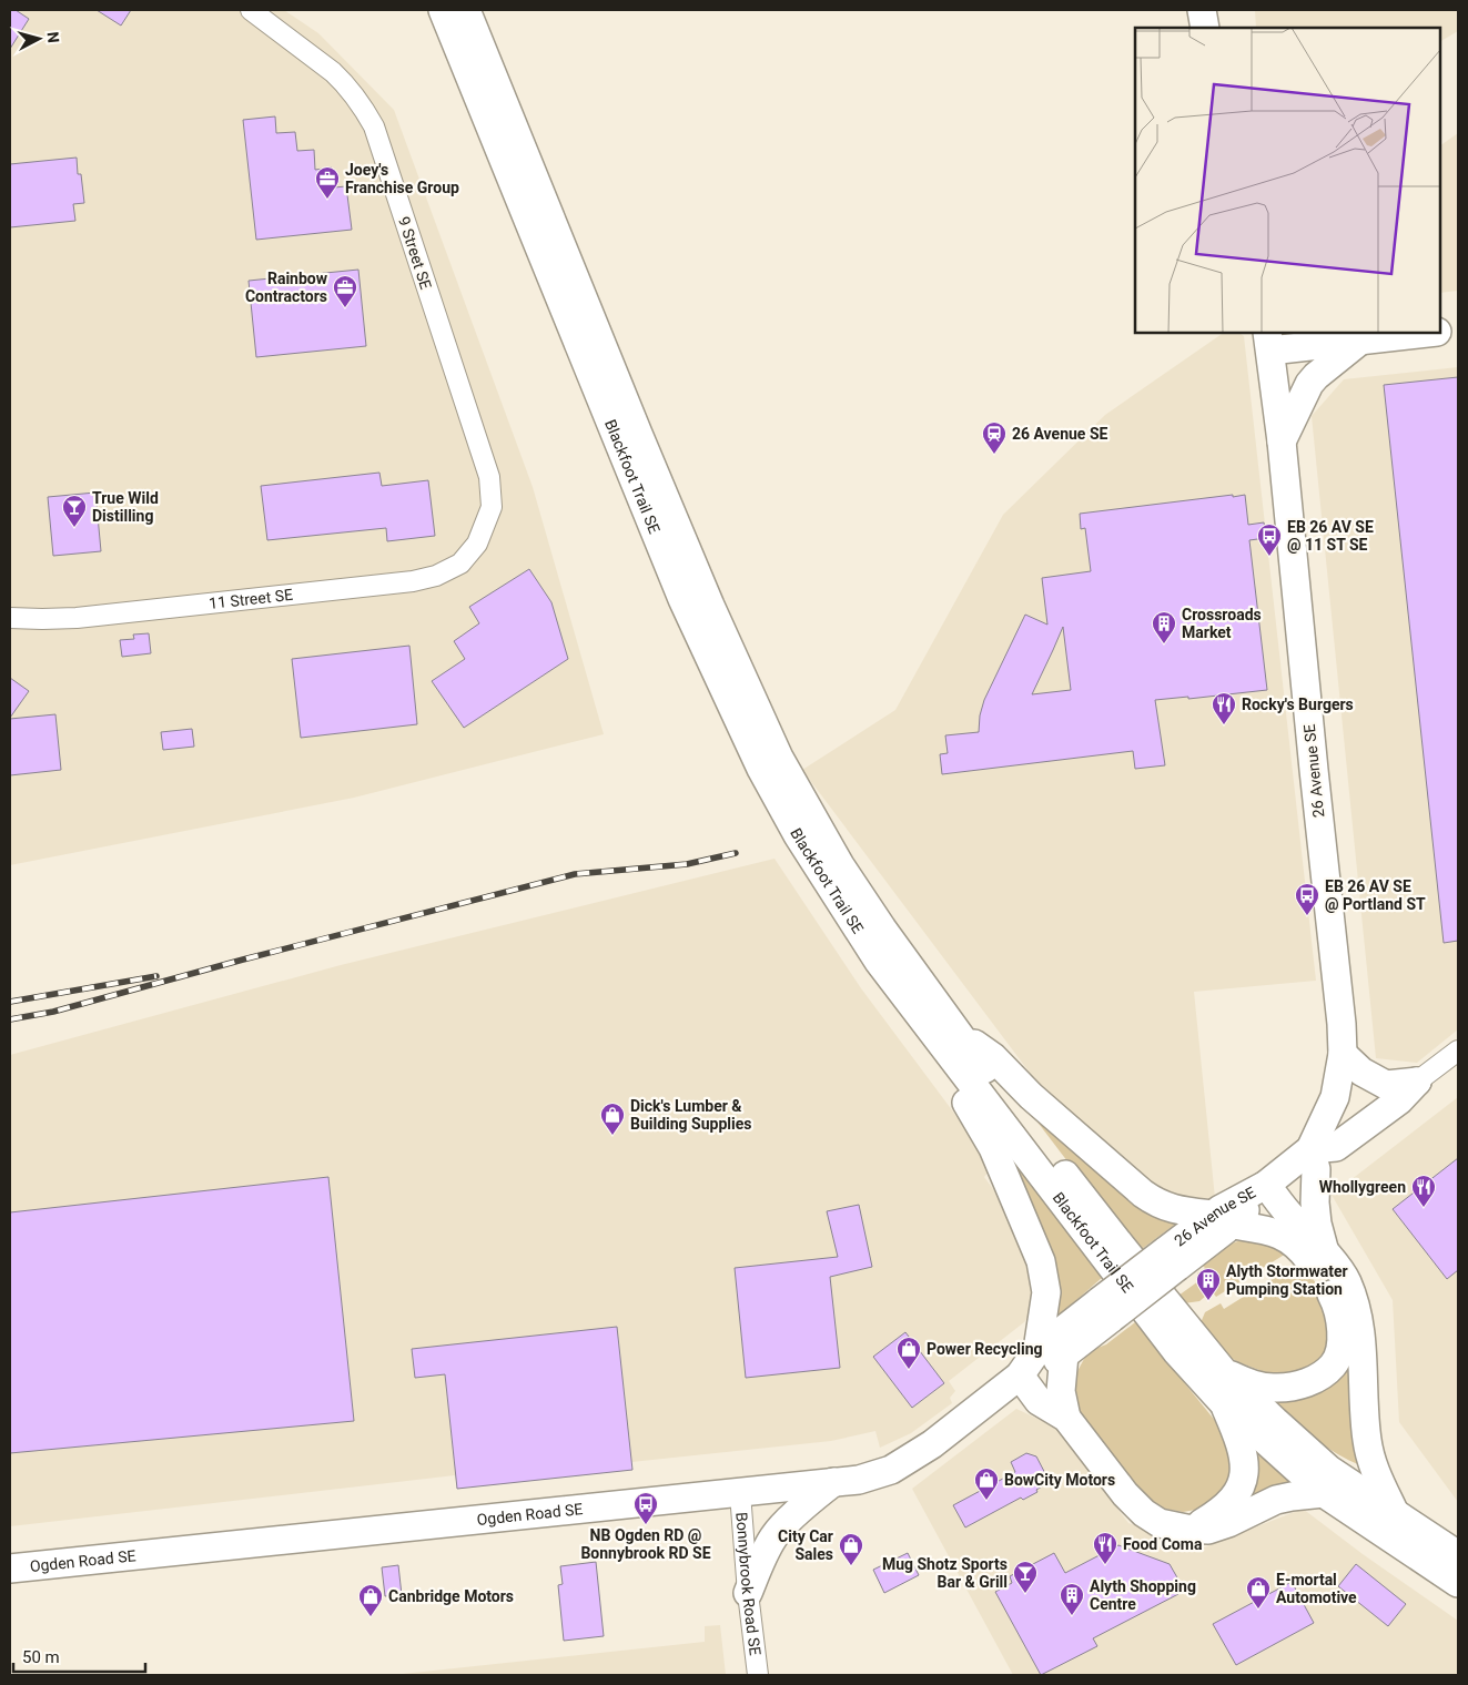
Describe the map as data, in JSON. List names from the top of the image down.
{
  "streets": {
    "main road": ["Blackfoot Trail SE", "26 Avenue SE", "Ogden Road SE"],
    "street": ["9 Street SE", "11 Street SE", "Bonnybrook Road SE"]
  },
  "crossings": [
    ["9 Street SE", "11 Street SE"],
    ["26 Avenue SE", "Ogden Road SE"],
    ["Ogden Road SE", "Bonnybrook Road SE"]
  ],
  "places": {
    "office": ["Joey's Franchise Group", "Rainbow Contractors"],
    "station": ["26 Avenue SE"],
    "bar": ["True Wild Distilling", "Mug Shotz Sports Bar & Grill"],
    "bus stop": ["EB 26 AV SE @ 11 ST SE", "EB 26 AV SE @ Portland ST", "NB Ogden RD @ Bonnybrook RD SE"],
    "building": ["Crossroads Market", "Alyth Stormwater Pumping Station", "Alyth Shopping Centre"],
    "restaurant": ["Rocky's Burgers", "Whollygreen", "Food Coma"],
    "shop": [
      "Dick's Lumber & Building Supplies",
      "Power Recycling",
      "BowCity Motors",
      "City Car Sales",
      "E-mortal Automotive",
      "Canbridge Motors"
    ]
  },
  "scale_bar": "50 m",
  "north": "right"
}
